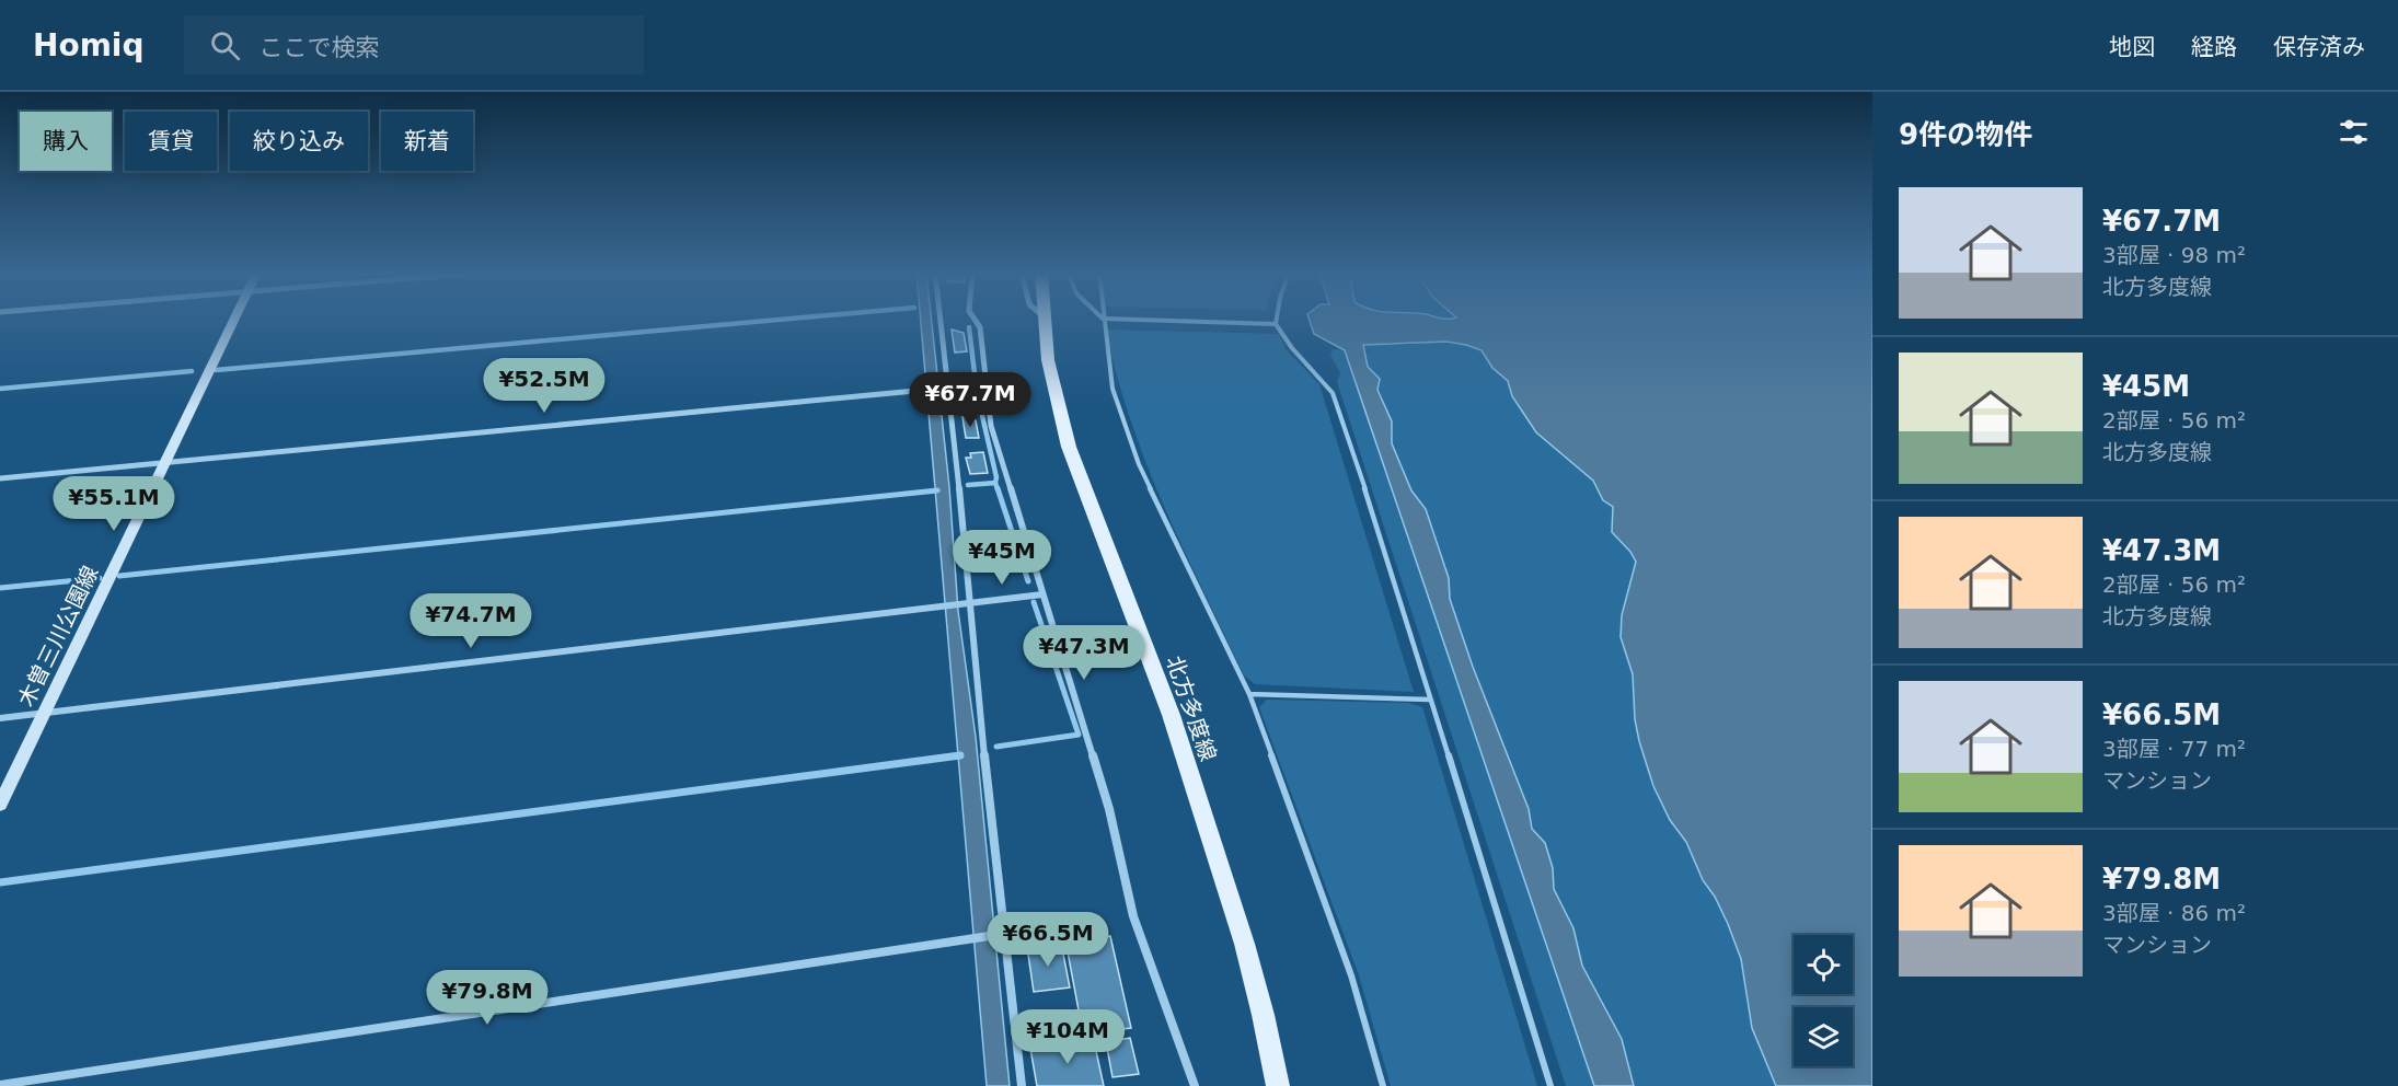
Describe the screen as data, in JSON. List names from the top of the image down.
{
  "streets": {
    "main road": ["木曽三川公園線", "北方多度線"]
  },
  "page": {
    "header": "Homiq",
    "search": "ここで検索",
    "nav": ["地図", "経路", "保存済み"],
    "heading": "9件の物件",
    "chip": [
      "購入",
      "賃貸",
      "絞り込み",
      "新着"
    ],
    "list": [
      {
        "name": "¥67.7M",
        "note": "3部屋 · 98 m² · 北方多度線"
      },
      {
        "name": "¥45M",
        "note": "2部屋 · 56 m² · 北方多度線"
      },
      {
        "name": "¥47.3M",
        "note": "2部屋 · 56 m² · 北方多度線"
      },
      {
        "name": "¥66.5M",
        "note": "3部屋 · 77 m² · マンション"
      },
      {
        "name": "¥79.8M",
        "note": "3部屋 · 86 m² · マンション"
      }
    ],
    "price": [
      "¥52.5M",
      "¥67.7M",
      "¥55.1M",
      "¥45M",
      "¥74.7M",
      "¥47.3M",
      "¥66.5M",
      "¥79.8M",
      "¥104M"
    ]
  }
}
